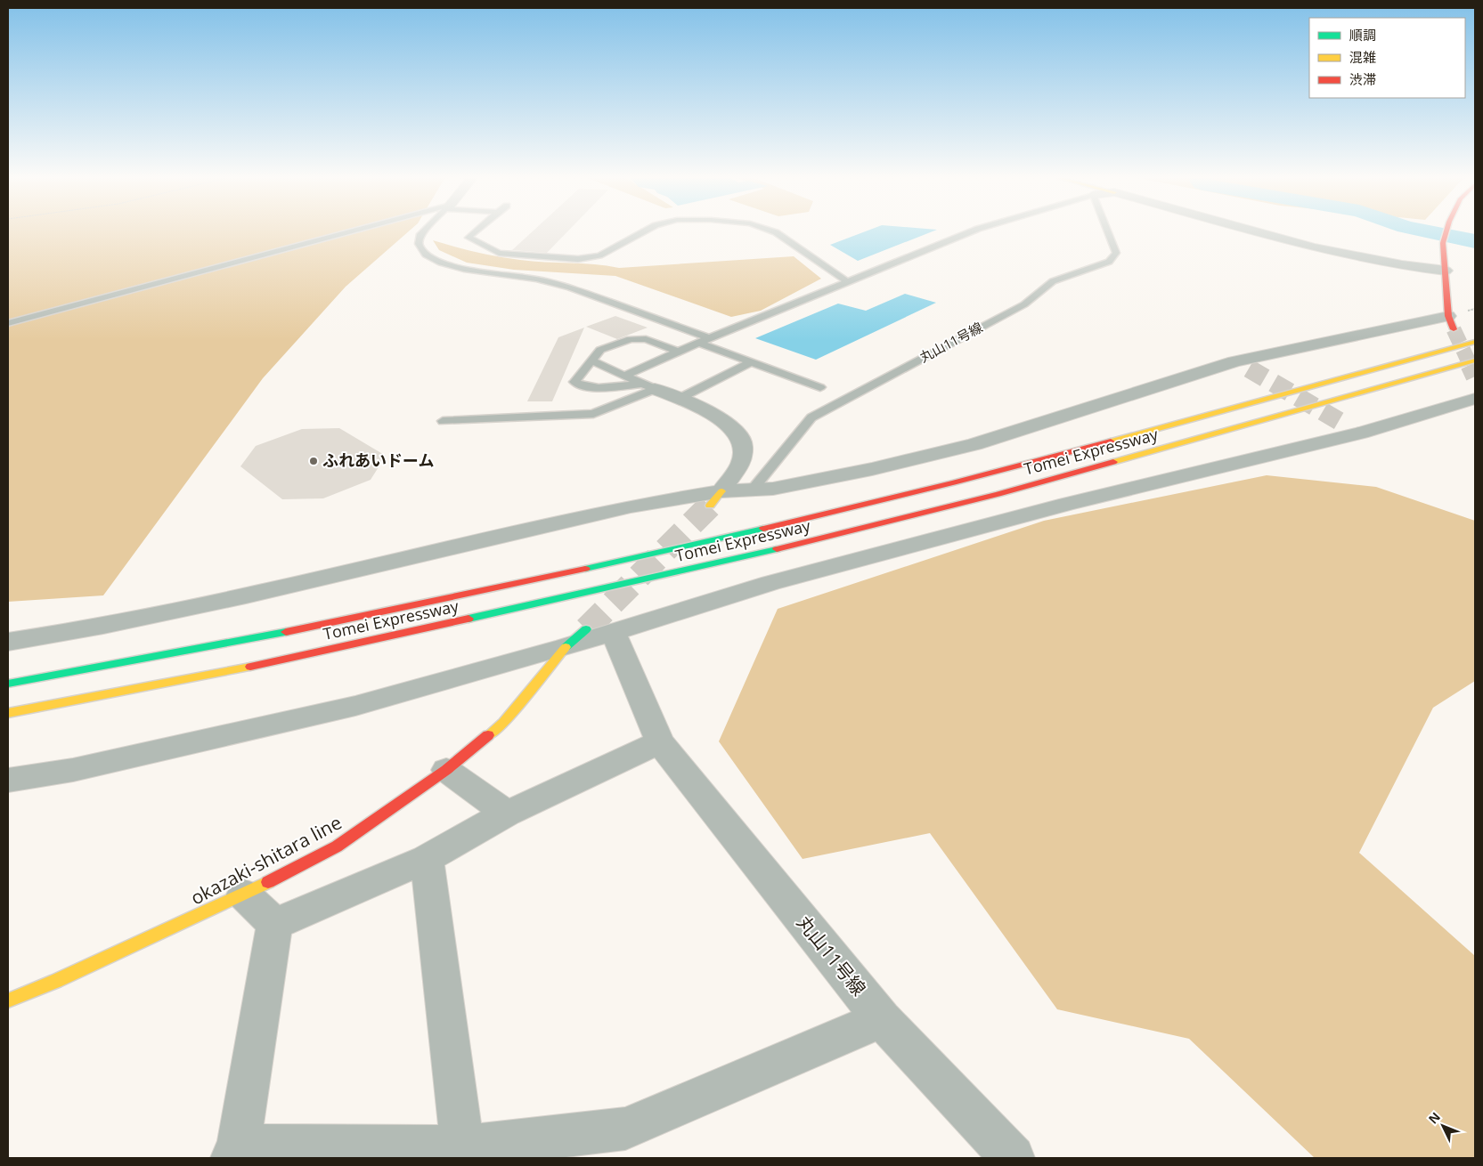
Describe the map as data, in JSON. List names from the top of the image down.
{
  "streets": {
    "main road": ["Tomei Expressway", "okazaki-shitara line"],
    "street": ["丸山11号線"]
  },
  "places": ["ふれあいドーム"],
  "legend": ["順調", "混雑", "渋滞"],
  "north": "top left"
}
